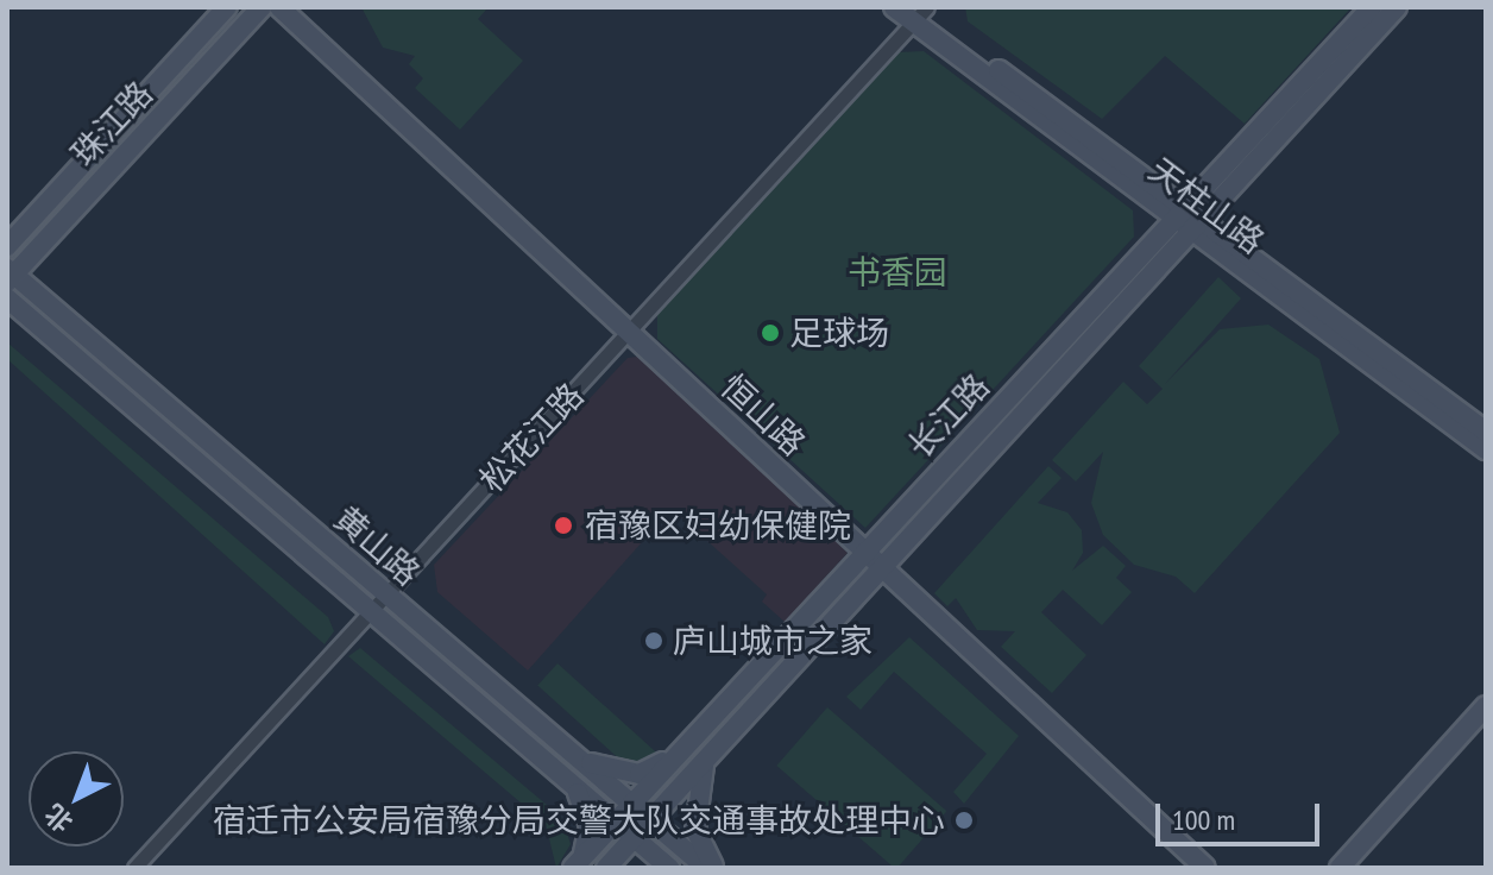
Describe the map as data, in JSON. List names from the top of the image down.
{
  "streets": {
    "street": [
      "珠江路",
      "天柱山路",
      "恒山路",
      "长江路",
      "松花江路",
      "黄山路"
    ]
  },
  "crossings": [
    ["珠江路", "黄山路"],
    ["天柱山路", "长江路"],
    ["天柱山路", "松花江路"],
    ["恒山路", "长江路"],
    ["恒山路", "松花江路"],
    ["长江路", "黄山路"],
    ["松花江路", "黄山路"]
  ],
  "parks": ["书香园"],
  "places": [
    "足球场",
    "宿豫区妇幼保健院",
    "庐山城市之家",
    "宿迁市公安局宿豫分局交警大队交通事故处理中心"
  ],
  "scale_bar": "100 m",
  "north": "bottom left"
}
